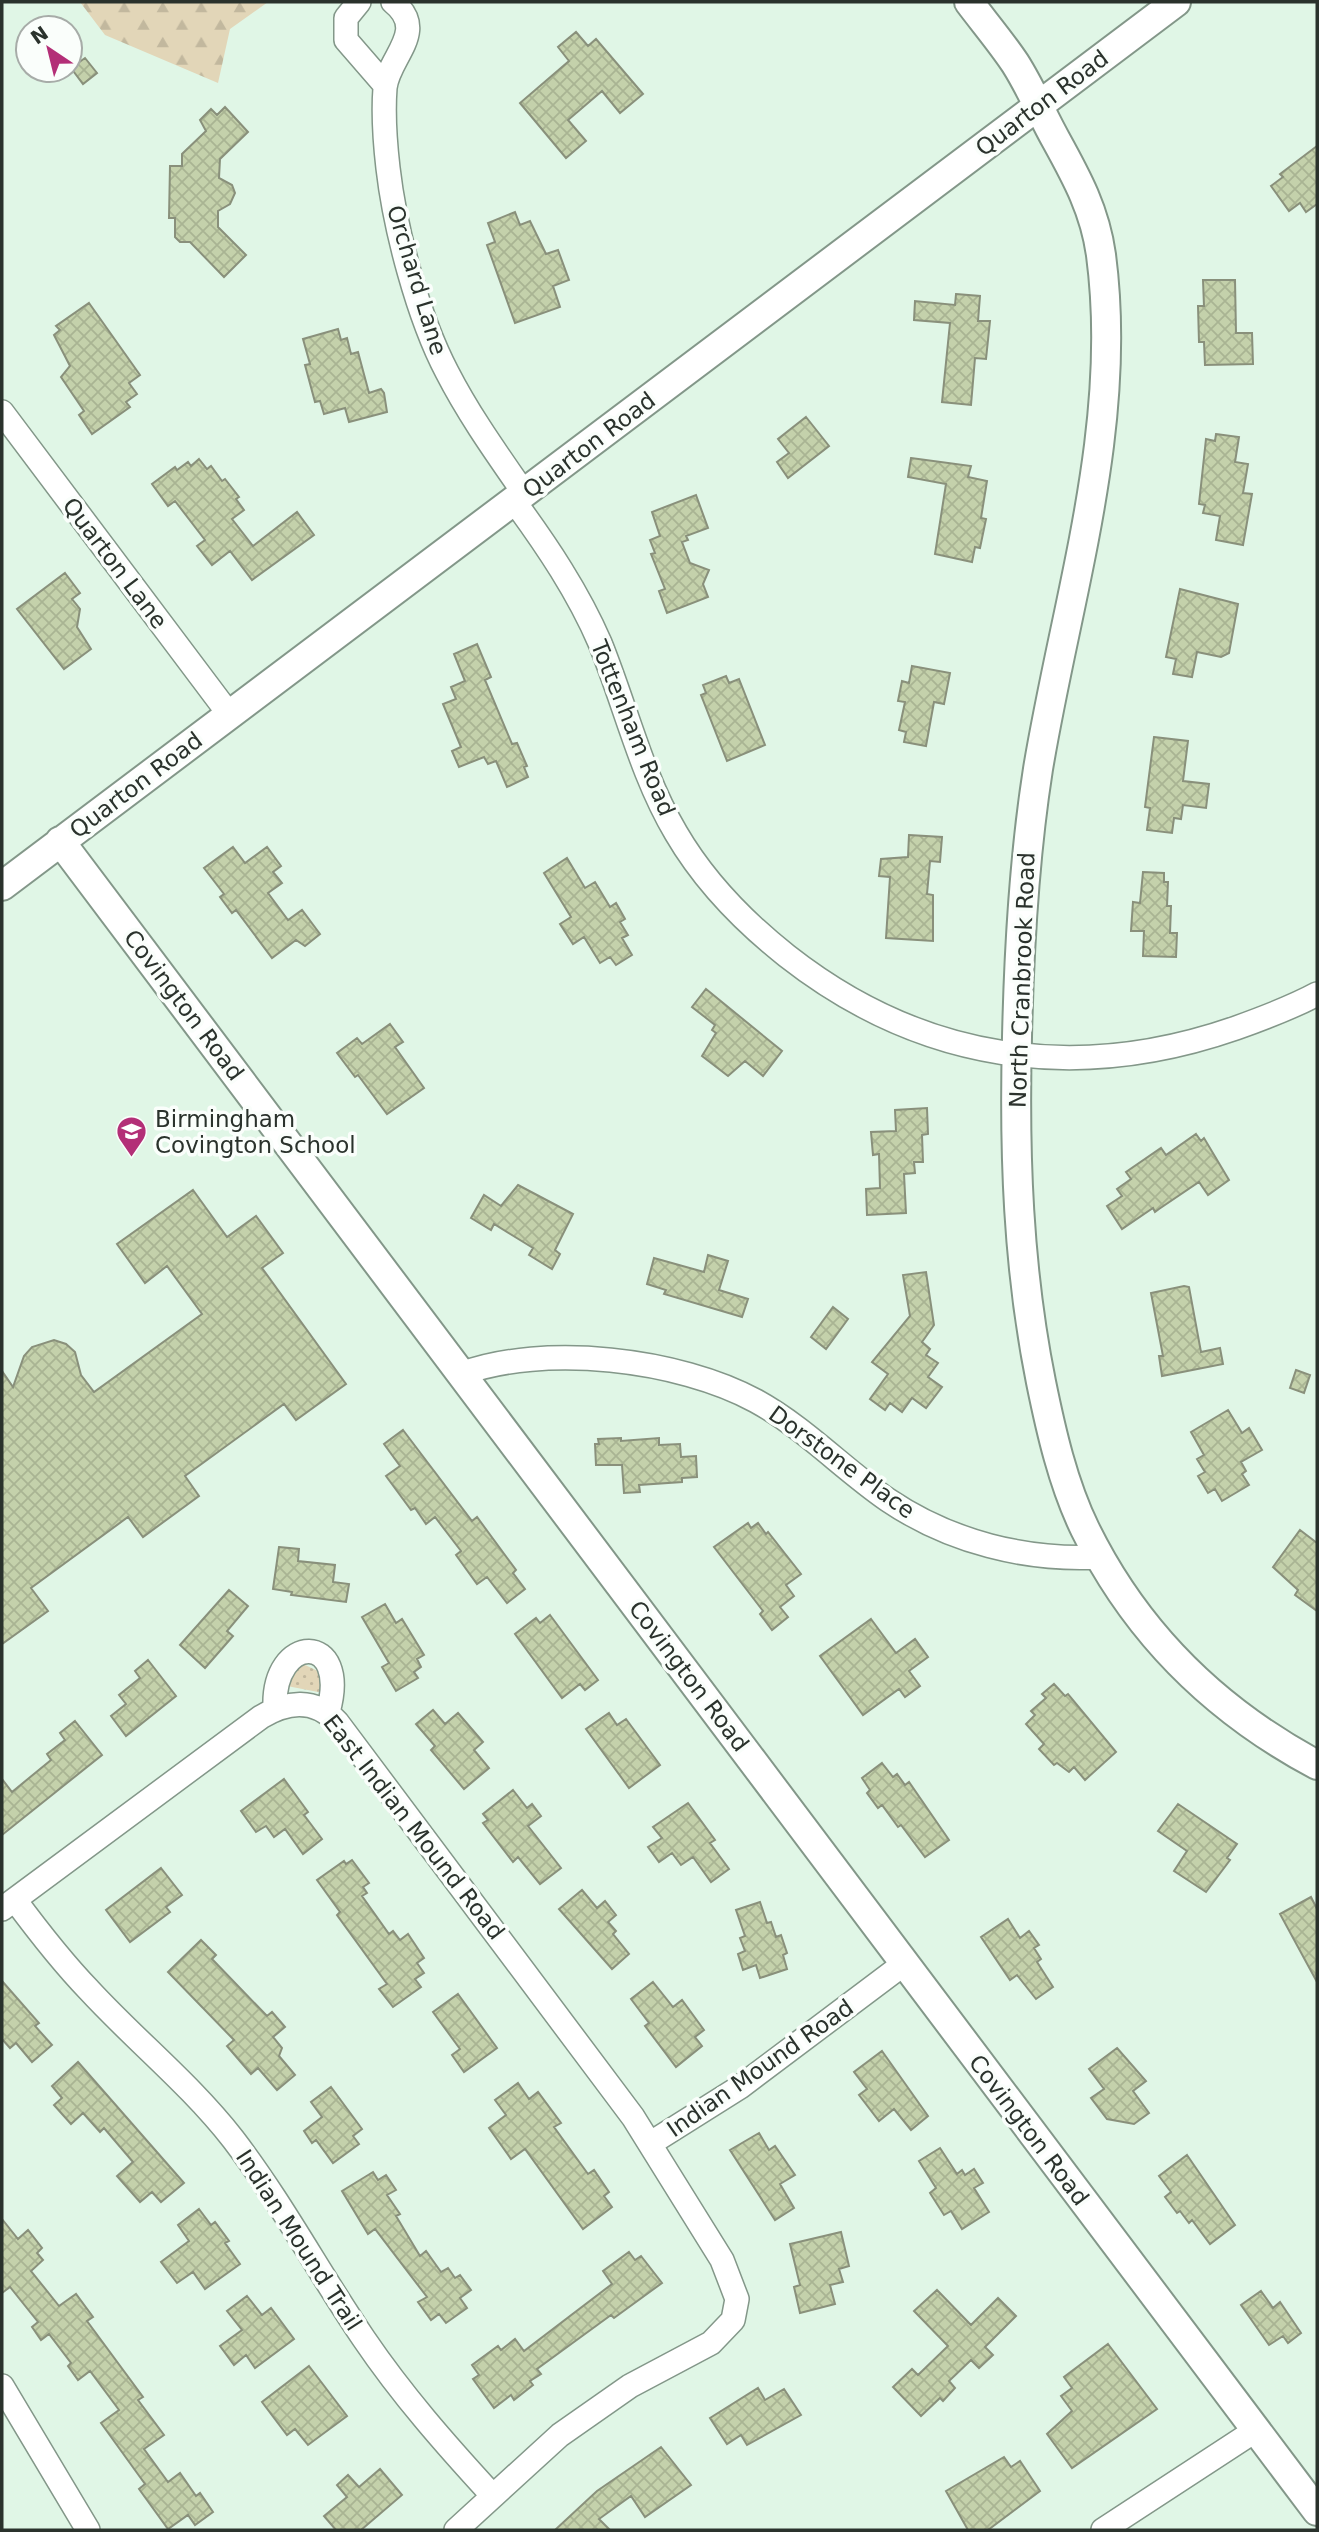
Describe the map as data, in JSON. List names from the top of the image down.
{
  "streets": {
    "street": [
      "Quarton Road",
      "Orchard Lane",
      "Quarton Lane",
      "Tottenham Road",
      "North Cranbrook Road",
      "Covington Road",
      "Dorstone Place",
      "East Indian Mound Road",
      "Indian Mound Road",
      "Indian Mound Trail"
    ]
  },
  "crossings": [
    ["Quarton Road", "Orchard Lane"],
    ["Quarton Road", "Quarton Lane"],
    ["Quarton Road", "Tottenham Road"],
    ["Quarton Road", "North Cranbrook Road"],
    ["Quarton Road", "Covington Road"],
    ["Orchard Lane", "Tottenham Road"],
    ["Tottenham Road", "North Cranbrook Road"],
    ["North Cranbrook Road", "Dorstone Place"],
    ["Covington Road", "Dorstone Place"],
    ["Covington Road", "Indian Mound Road"],
    ["East Indian Mound Road", "Indian Mound Road"],
    ["Indian Mound Road", "Indian Mound Trail"]
  ],
  "places": {
    "school or university": ["Birmingham Covington School"]
  },
  "north": "top left"
}
